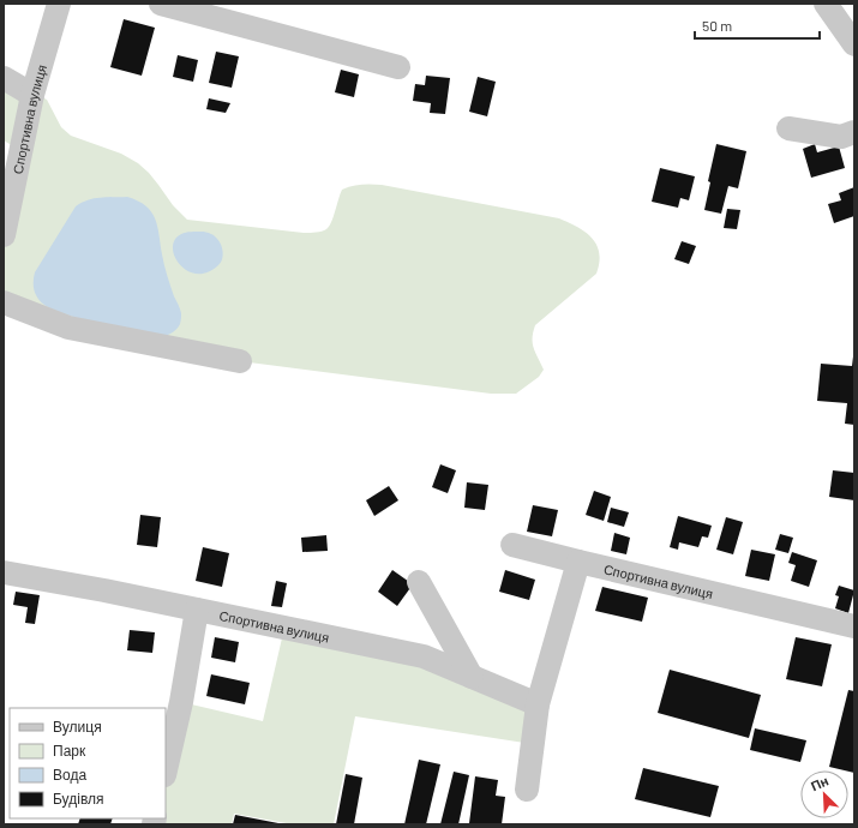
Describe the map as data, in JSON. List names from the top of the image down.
{
  "streets": {
    "street": ["Спортивна вулиця"]
  },
  "legend": [
    "Вулиця",
    "Парк",
    "Вода",
    "Будівля"
  ],
  "scale_bar": "50 m",
  "north": "top left"
}
